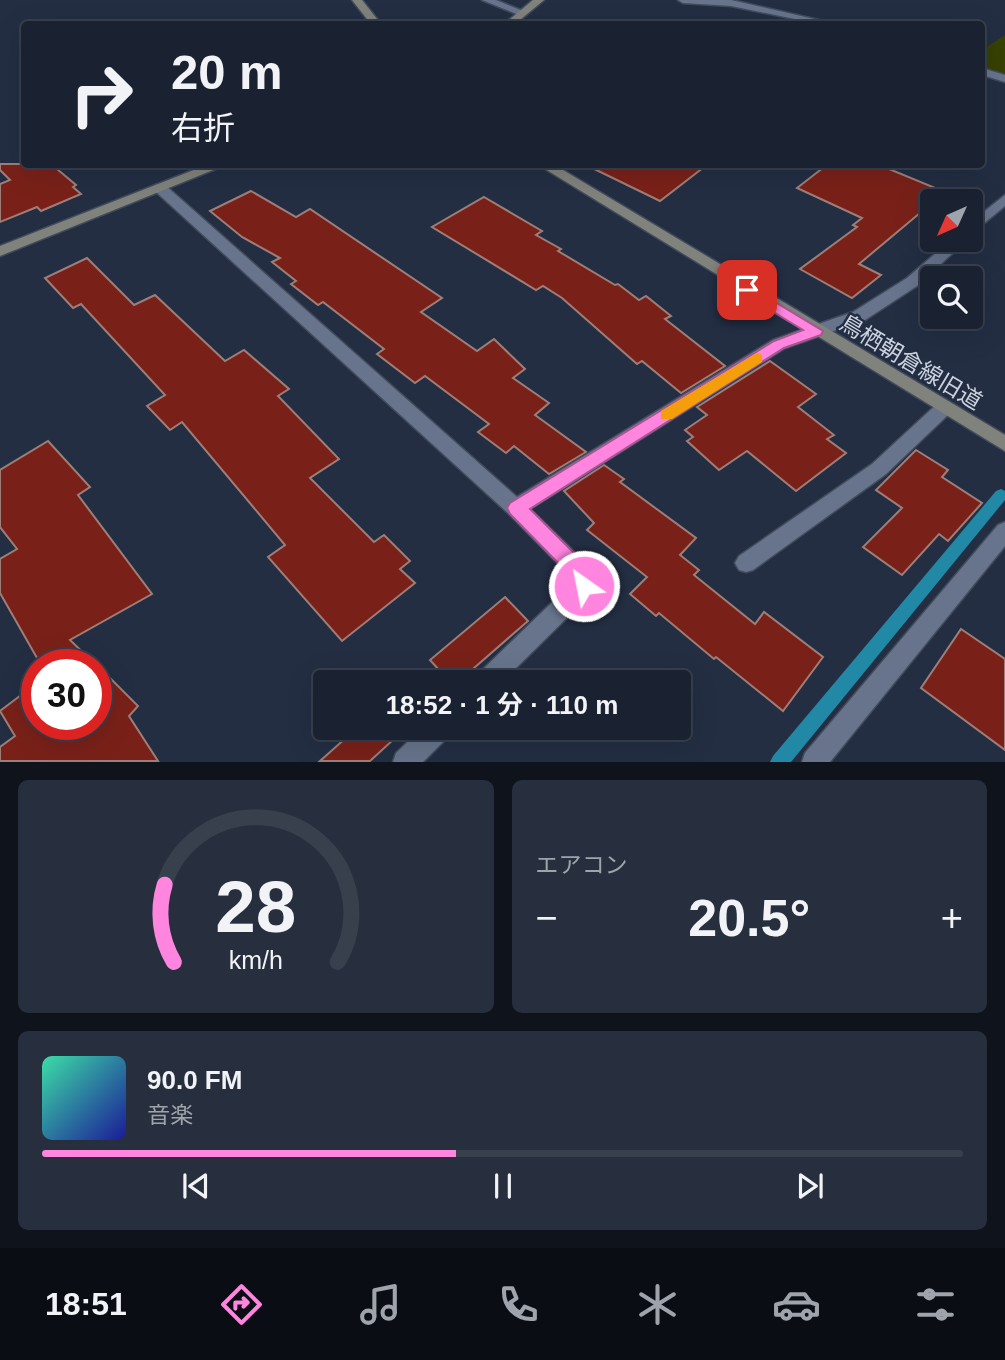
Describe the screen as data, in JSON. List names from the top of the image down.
{
  "streets": {
    "street": ["鳥栖朝倉線旧道"]
  },
  "north": "bottom left",
  "page": {
    "turn": ["20 m", "右折"],
    "limit": "30",
    "trip": "18:52 · 1 分 · 110 m",
    "tile": "エアコン",
    "heat": ["−", "20.5°", "+"],
    "song": ["90.0 FM", "音楽"],
    "tabs": "18:51",
    "gauge": ["28", "km/h"]
  }
}
